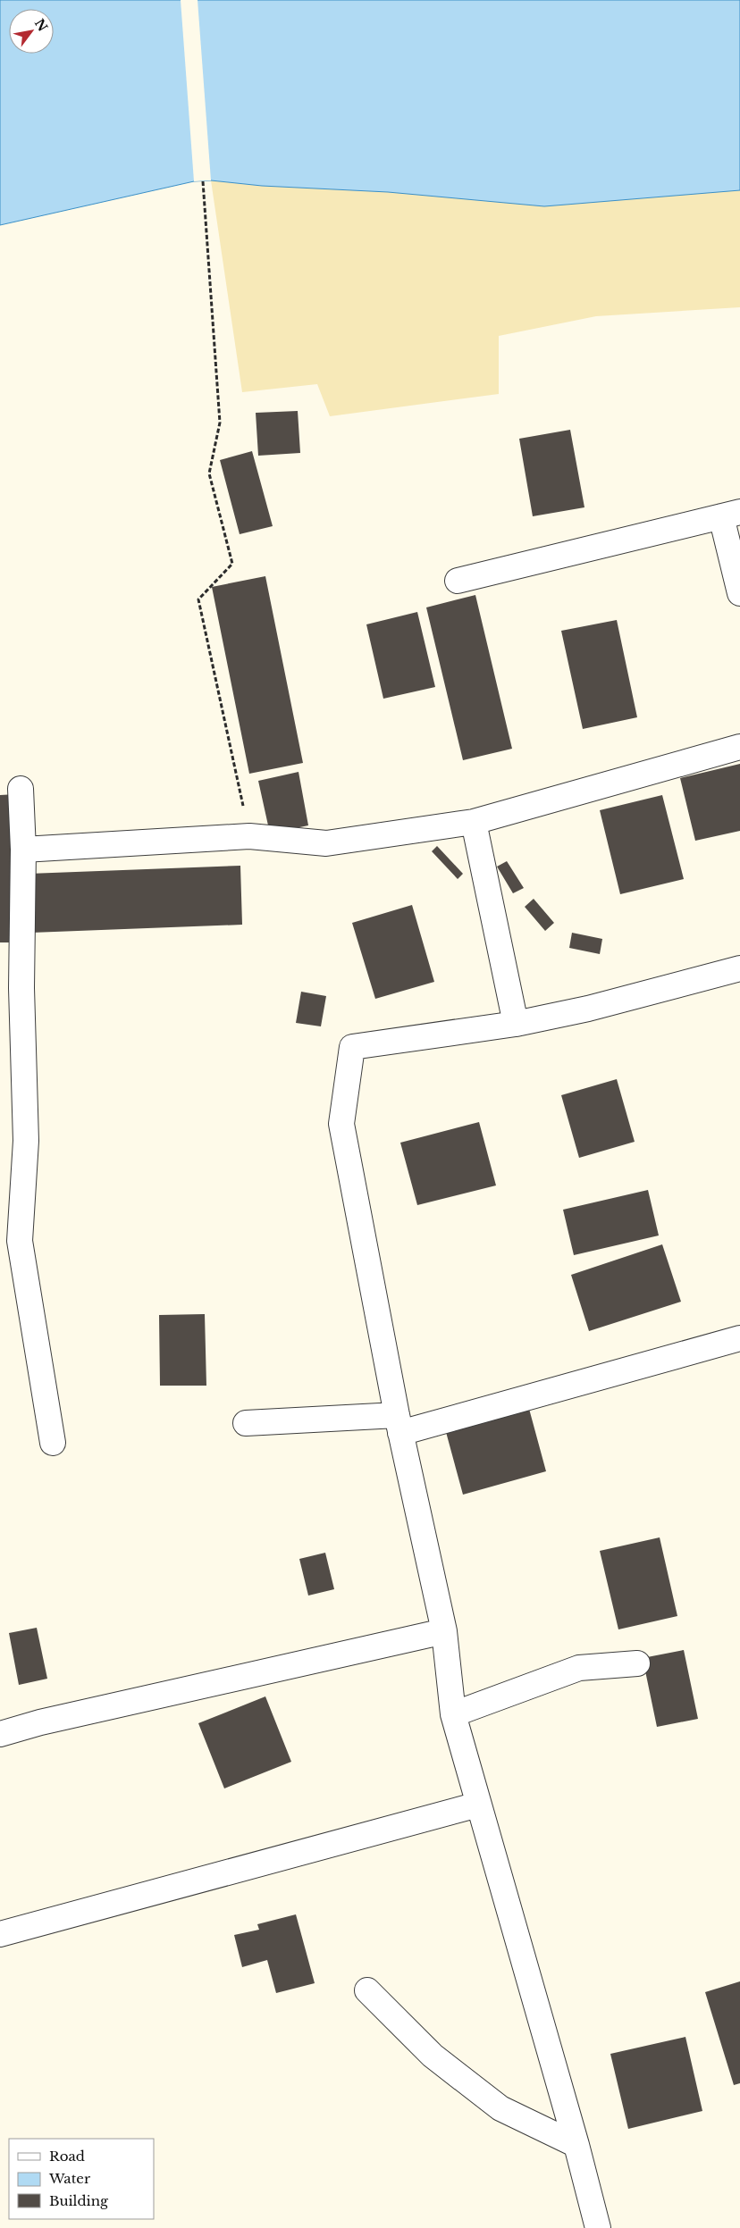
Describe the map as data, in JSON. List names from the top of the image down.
{
  "legend": ["Road", "Water", "Building"],
  "north": "top right"
}
